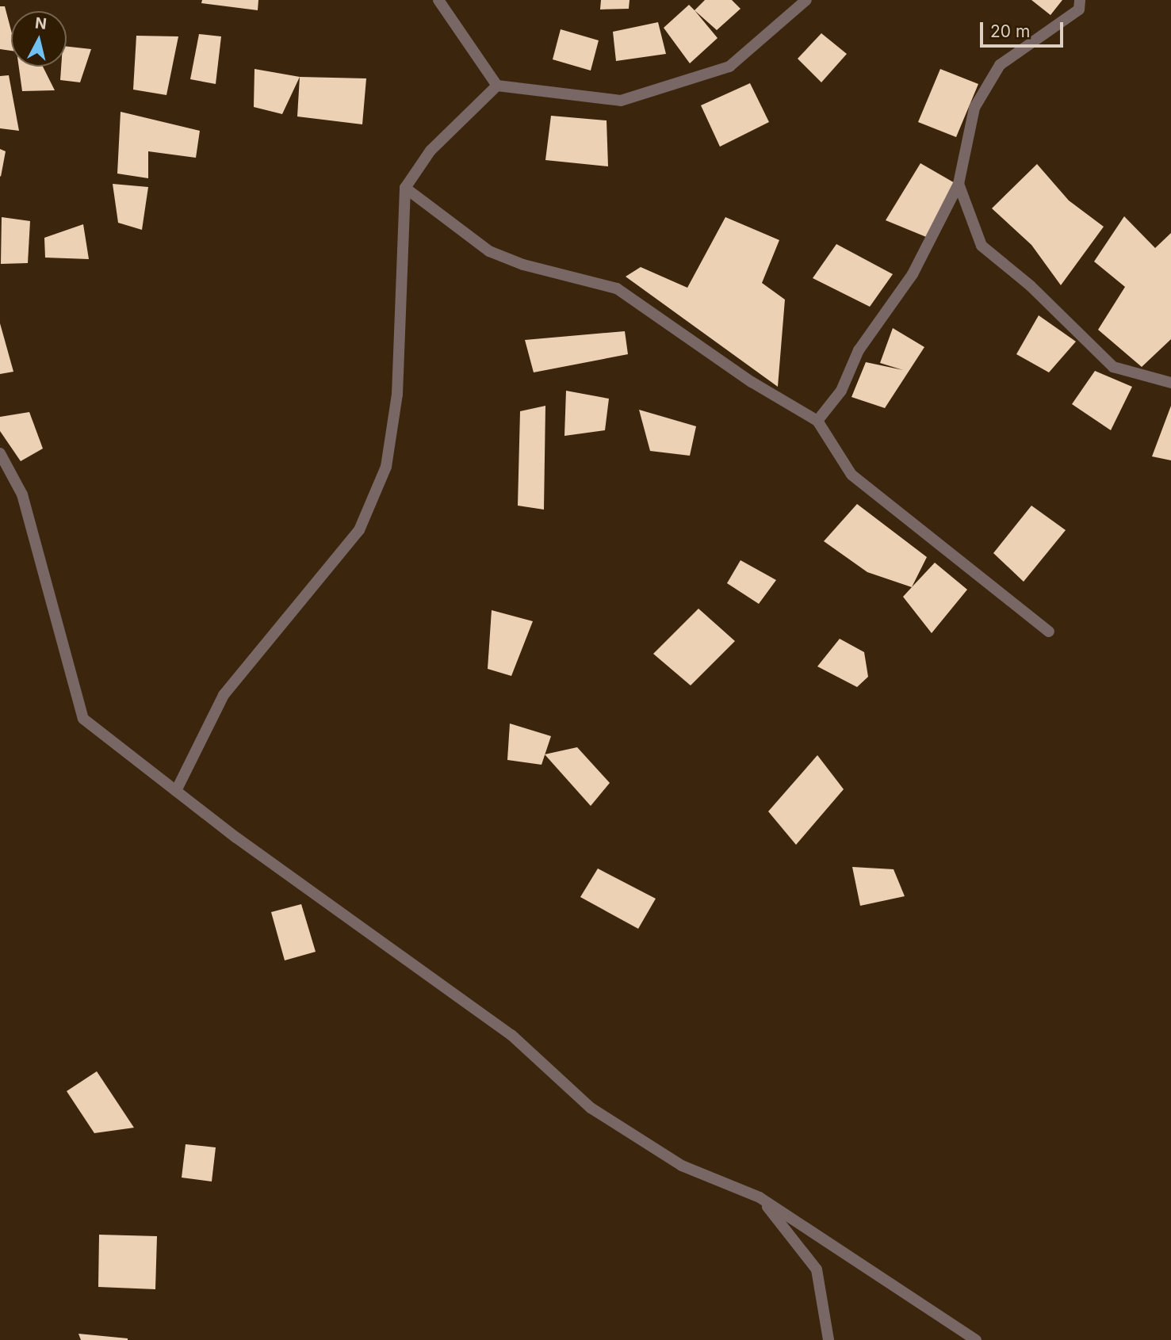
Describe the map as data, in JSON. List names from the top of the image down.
{
  "scale_bar": "20 m",
  "north": "top"
}
